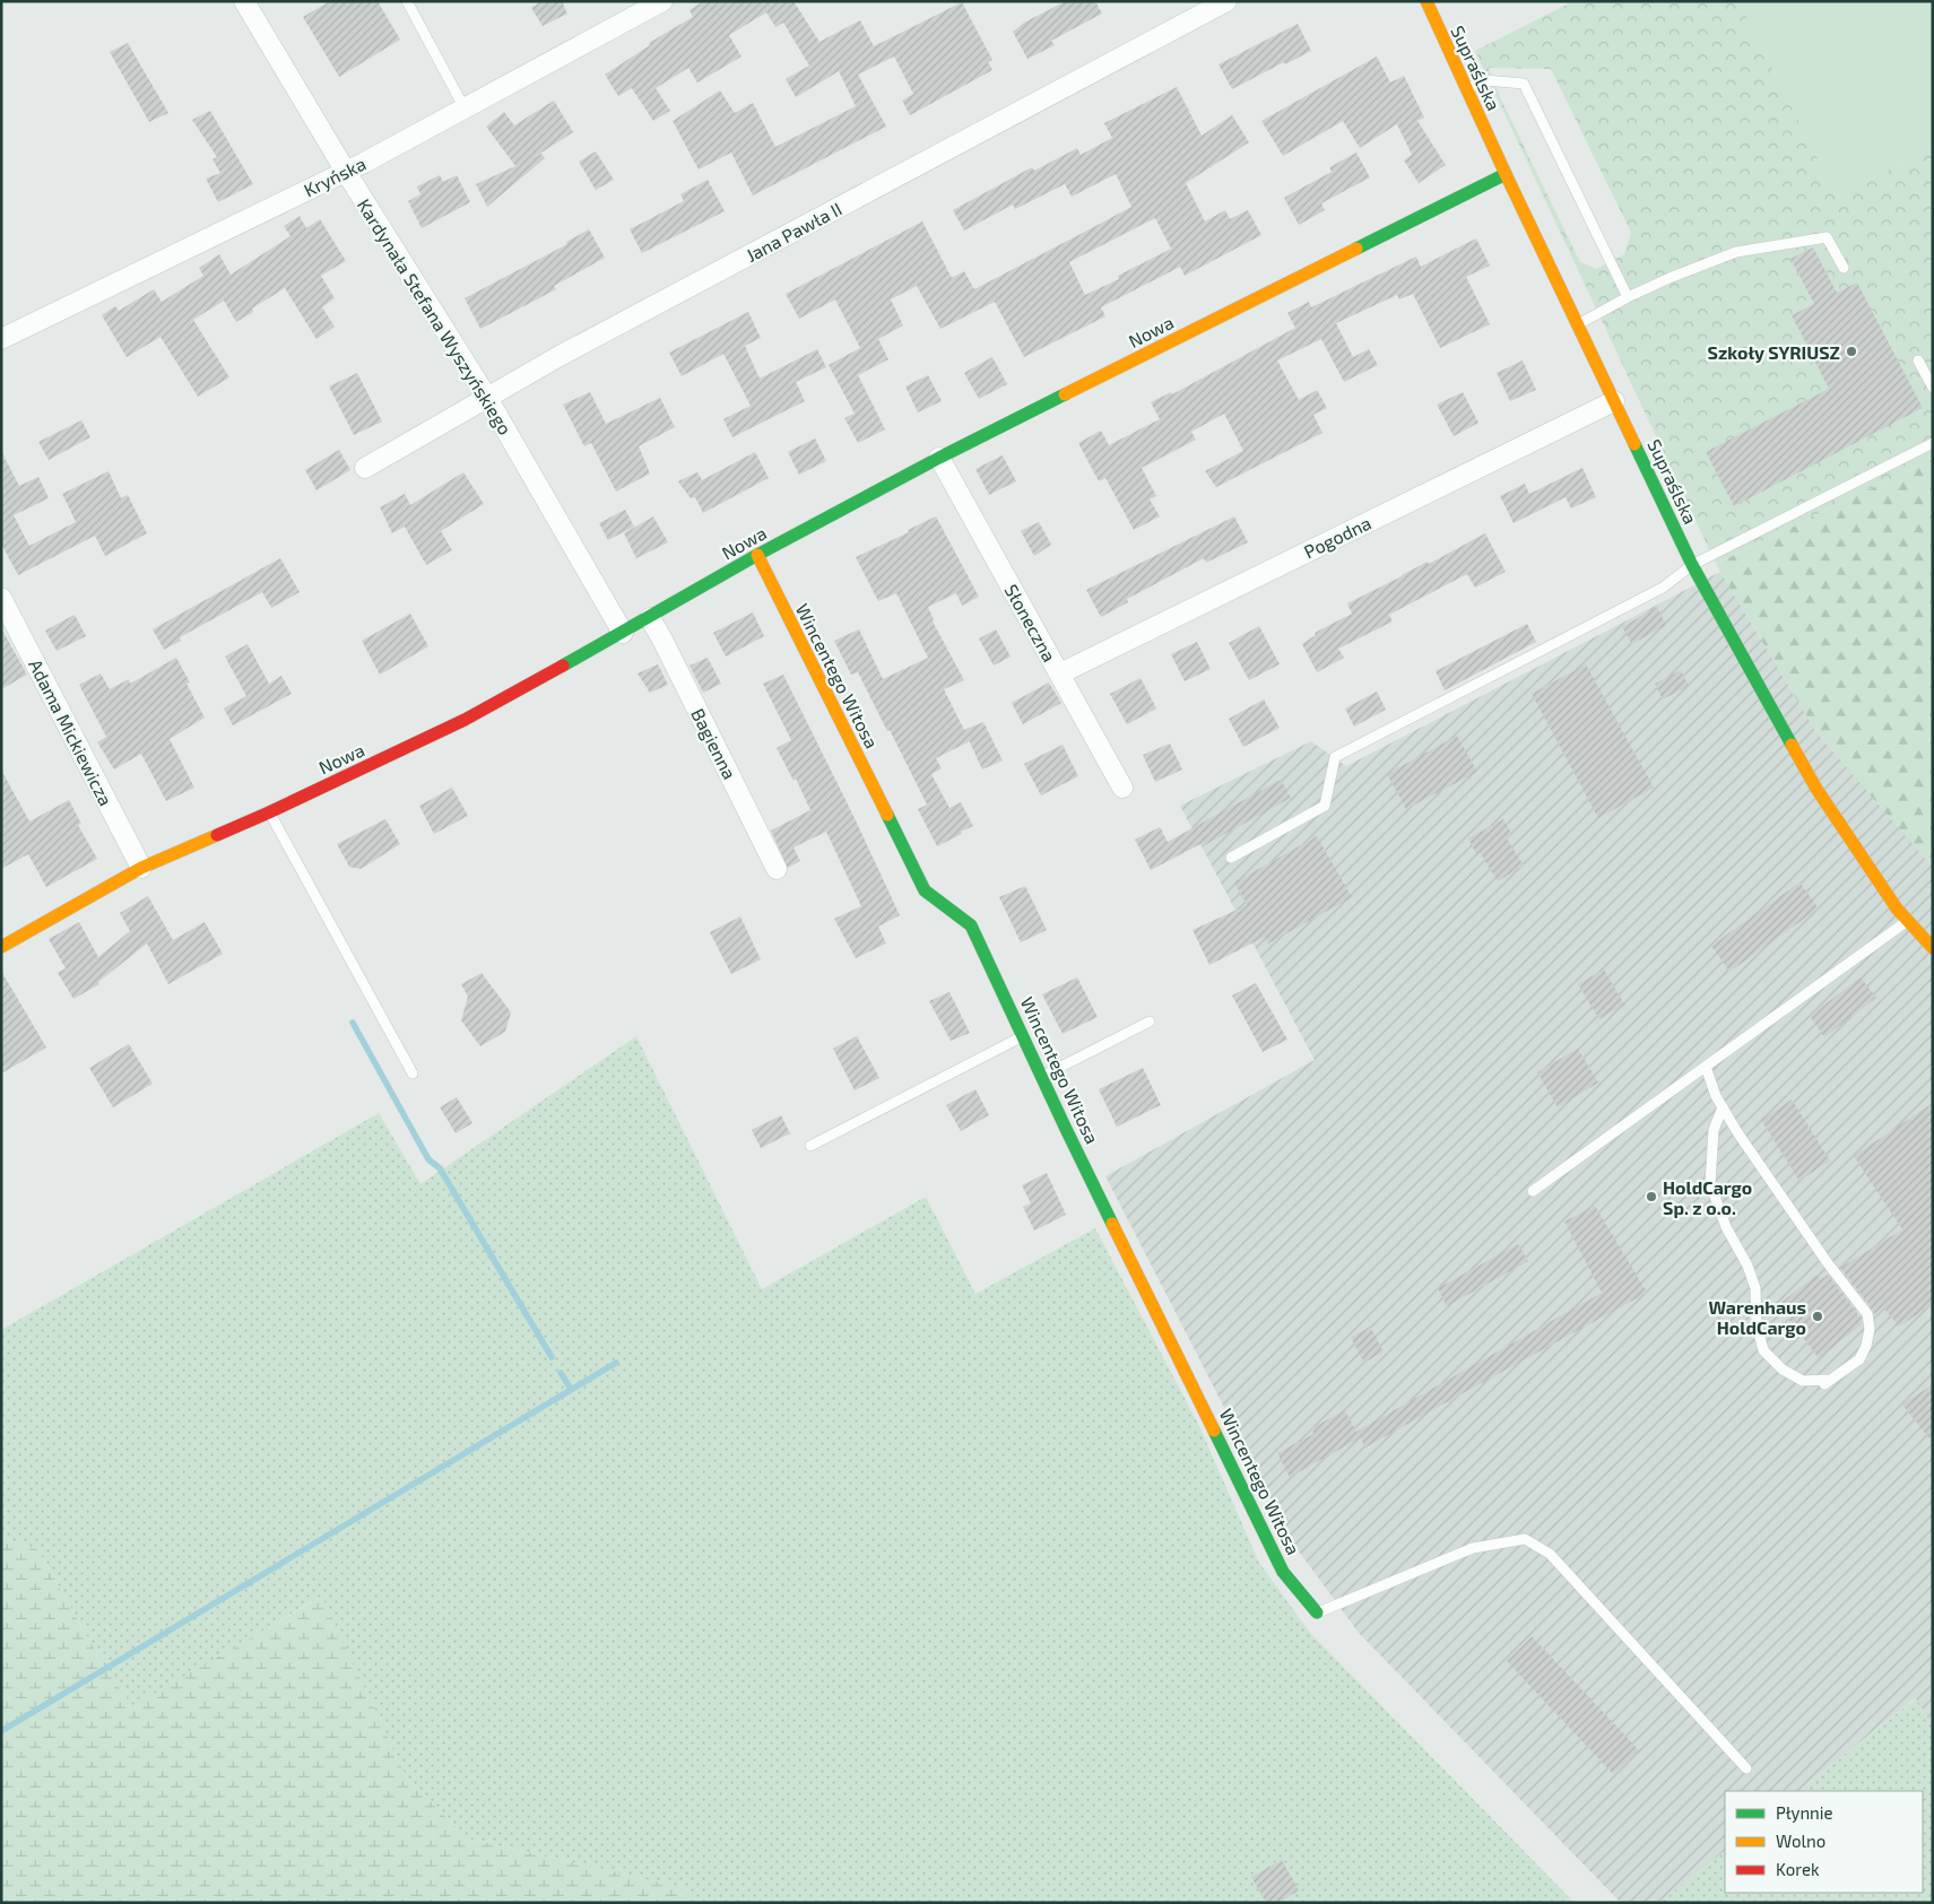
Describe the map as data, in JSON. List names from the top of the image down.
{
  "streets": {
    "street": [
      "Supraślska",
      "Kryńska",
      "Jana Pawła II",
      "Kardynała Stefana Wyszyńskiego",
      "Nowa",
      "Pogodna",
      "Słoneczna",
      "Wincentego Witosa",
      "Adama Mickiewicza",
      "Bagienna"
    ]
  },
  "crossings": [
    ["Supraślska", "Nowa"],
    ["Supraślska", "Pogodna"],
    ["Kryńska", "Kardynała Stefana Wyszyńskiego"],
    ["Jana Pawła II", "Kardynała Stefana Wyszyńskiego"],
    ["Kardynała Stefana Wyszyńskiego", "Nowa"],
    ["Nowa", "Słoneczna"],
    ["Nowa", "Wincentego Witosa"],
    ["Nowa", "Adama Mickiewicza"],
    ["Nowa", "Bagienna"],
    ["Pogodna", "Słoneczna"]
  ],
  "places": ["Szkoły SYRIUSZ", "HoldCargo Sp. z o.o.", "Warenhaus HoldCargo"],
  "legend": ["Płynnie", "Wolno", "Korek"]
}
